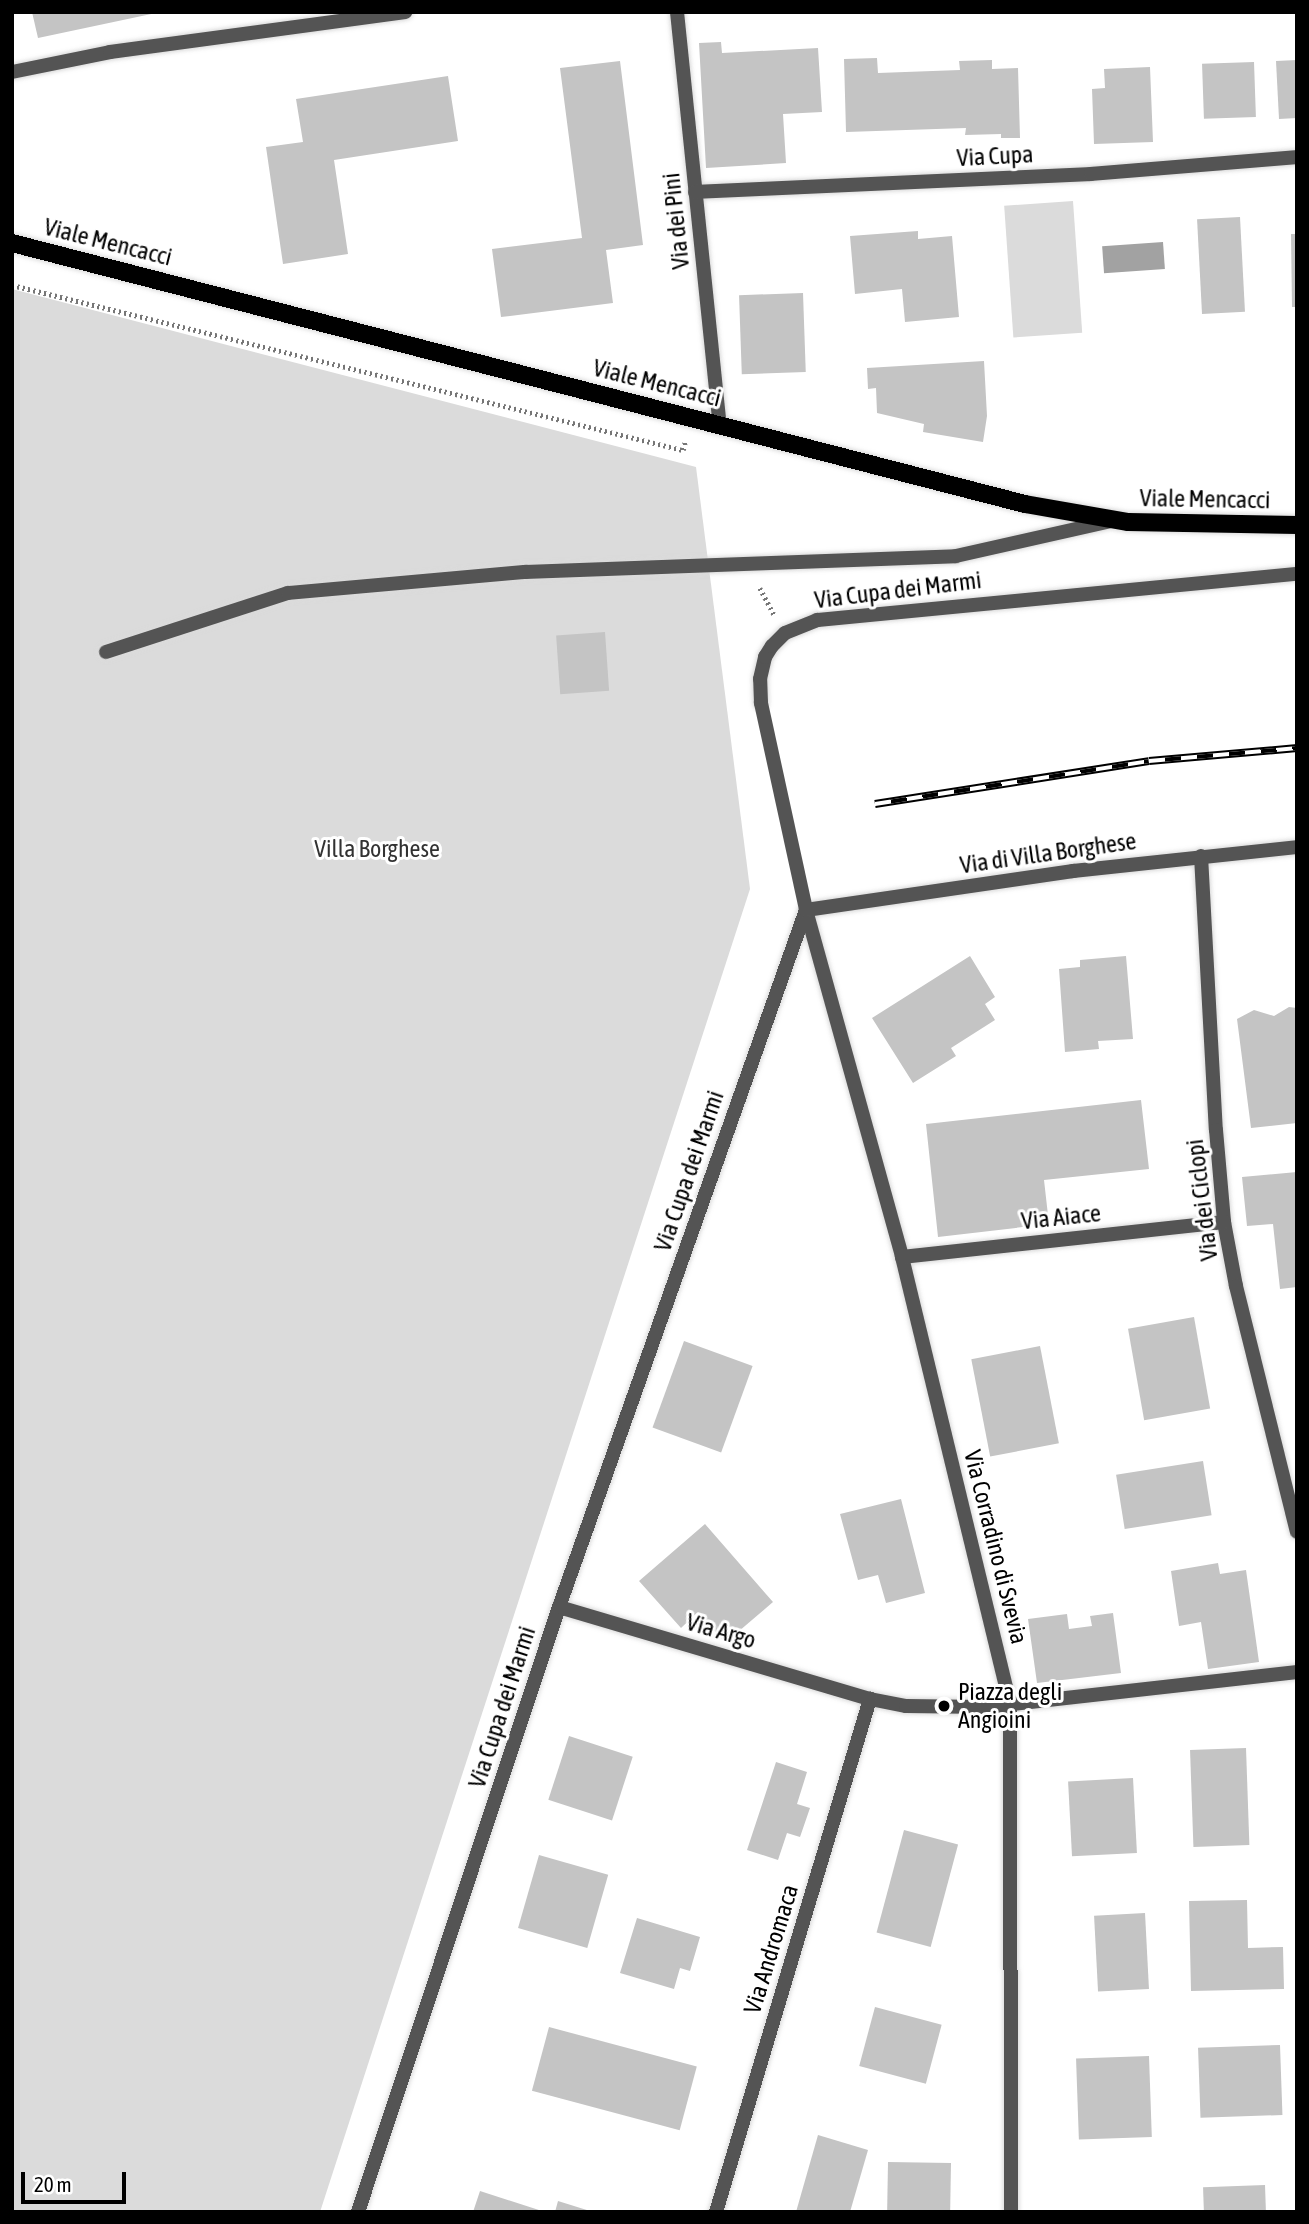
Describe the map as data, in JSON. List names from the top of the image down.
{
  "streets": {
    "main road": ["Viale Mencacci"],
    "street": [
      "Via Cupa",
      "Via dei Pini",
      "Via Cupa dei Marmi",
      "Via di Villa Borghese",
      "Via dei Ciclopi",
      "Via Aiace",
      "Via Corradino di Svevia",
      "Via Argo",
      "Via Andromaca"
    ]
  },
  "crossings": [
    ["Via Cupa", "Via dei Pini"],
    ["Via dei Pini", "Viale Mencacci"],
    ["Via Cupa dei Marmi", "Via di Villa Borghese"],
    ["Via Cupa dei Marmi", "Via Corradino di Svevia"],
    ["Via Cupa dei Marmi", "Via Argo"],
    ["Via di Villa Borghese", "Via dei Ciclopi"],
    ["Via di Villa Borghese", "Via Corradino di Svevia"],
    ["Via dei Ciclopi", "Via Aiace"],
    ["Via Aiace", "Via Corradino di Svevia"],
    ["Via Argo", "Via Andromaca"]
  ],
  "parks": ["Villa Borghese"],
  "places": ["Piazza degli Angioini"],
  "scale_bar": "20 m"
}
